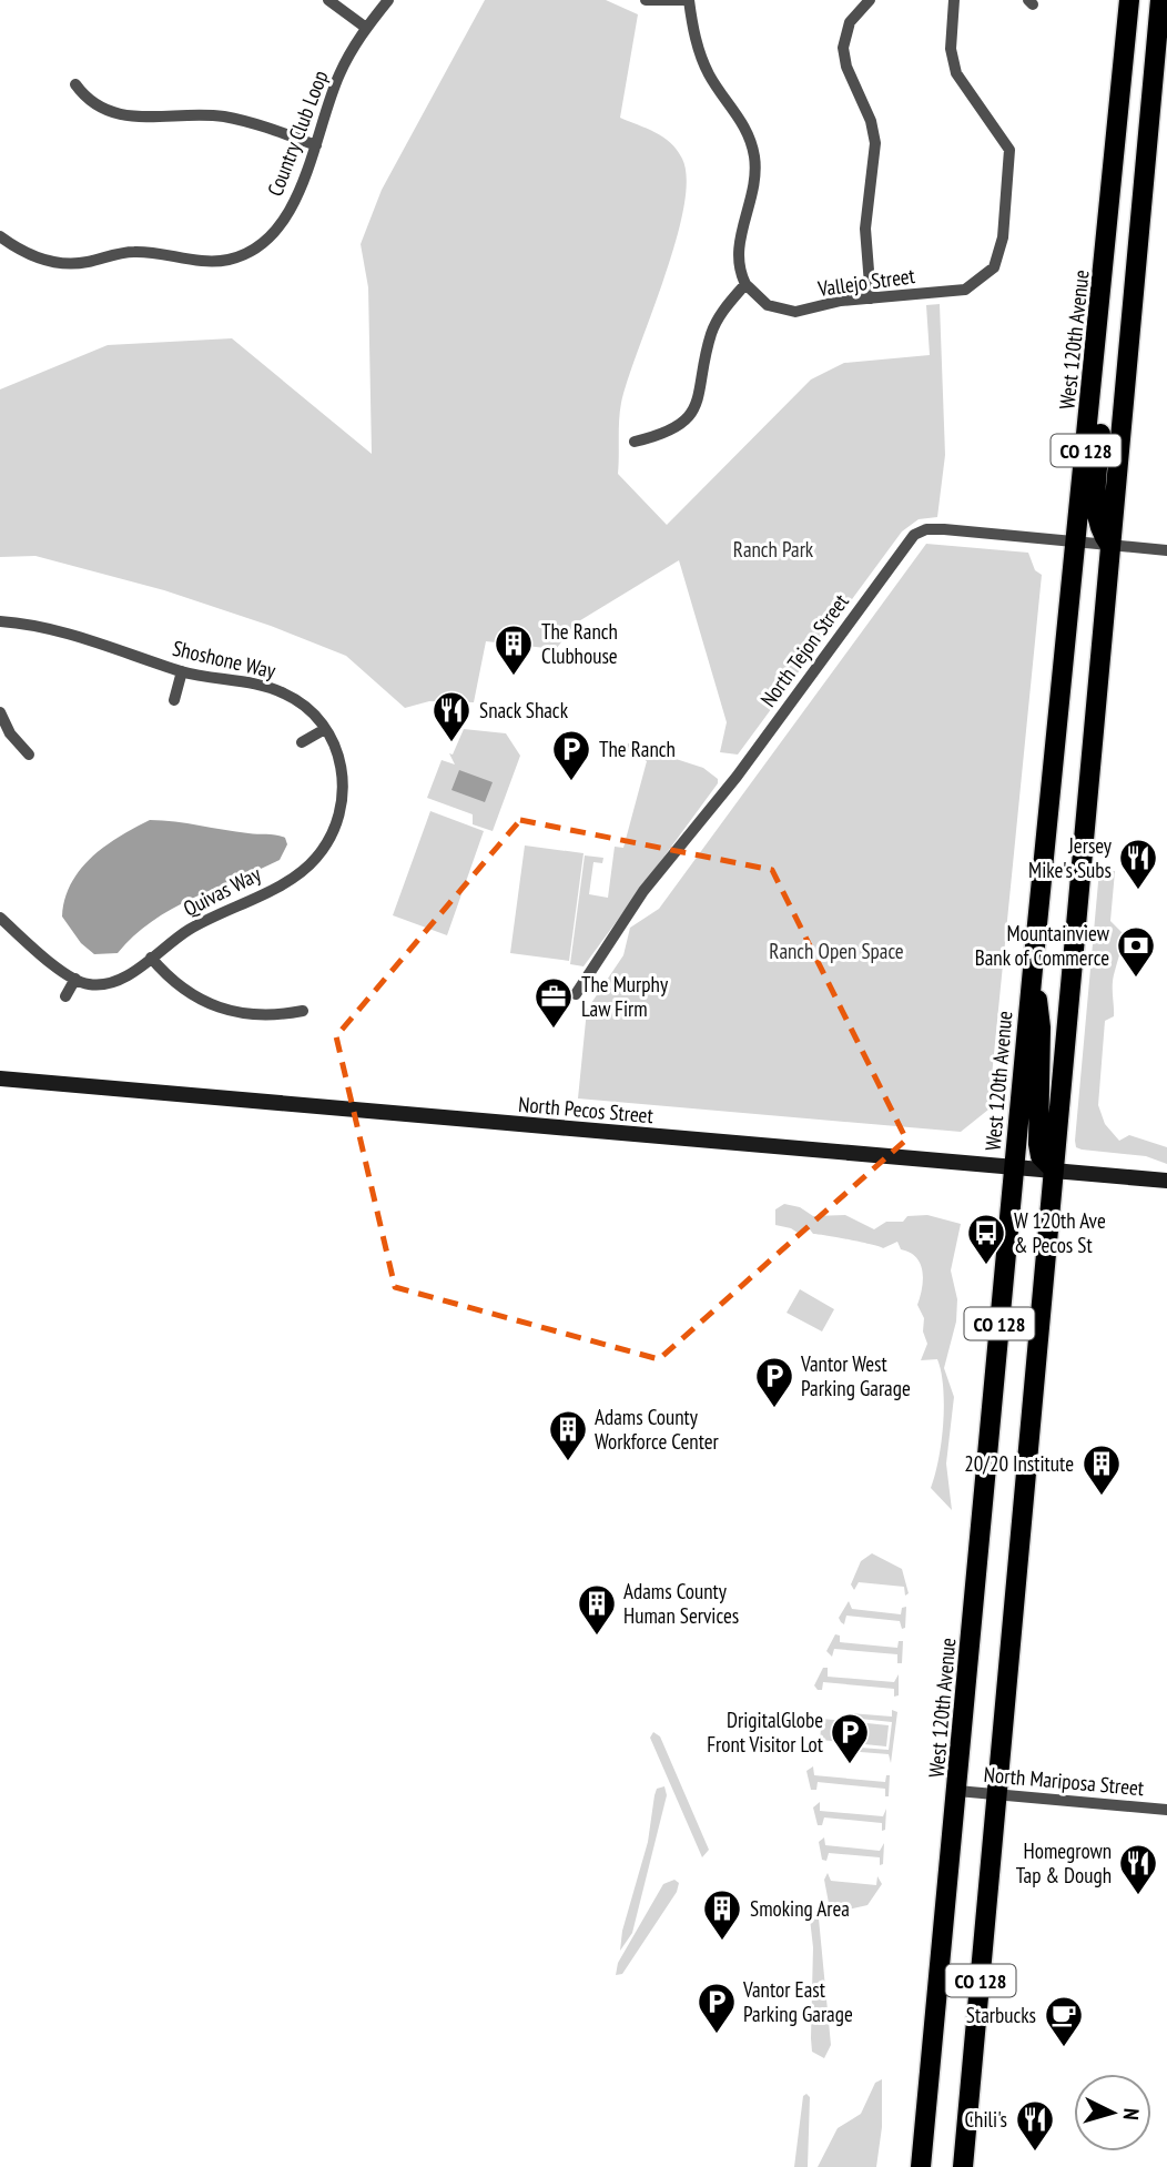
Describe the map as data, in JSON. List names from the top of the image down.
{
  "streets": {
    "main road": ["West 120th Avenue", "CO 128"],
    "street": [
      "Country Club Loop",
      "Vallejo Street",
      "North Tejon Street",
      "Shoshone Way",
      "Quivas Way",
      "North Pecos Street",
      "North Mariposa Street"
    ]
  },
  "crossings": [
    ["West 120th Avenue", "North Tejon Street"],
    ["West 120th Avenue", "North Pecos Street"],
    ["West 120th Avenue", "North Mariposa Street"],
    ["CO 128", "North Tejon Street"],
    ["CO 128", "North Pecos Street"],
    ["CO 128", "North Mariposa Street"],
    ["Shoshone Way", "Quivas Way"]
  ],
  "parks": ["Ranch Park", "Ranch Open Space"],
  "places": {
    "building": [
      "The Ranch Clubhouse",
      "Adams County Workforce Center",
      "20/20 Institute",
      "Adams County Human Services",
      "Smoking Area"
    ],
    "restaurant": [
      "Snack Shack",
      "Jersey Mike's Subs",
      "Homegrown Tap & Dough",
      "Chili's"
    ],
    "parking": [
      "The Ranch",
      "Vantor West Parking Garage",
      "DrigitalGlobe Front Visitor Lot",
      "Vantor East Parking Garage"
    ],
    "bank": ["Mountainview Bank of Commerce"],
    "office": ["The Murphy Law Firm"],
    "bus stop": ["W 120th Ave & Pecos St"],
    "cafe": ["Starbucks"]
  },
  "north": "right"
}
